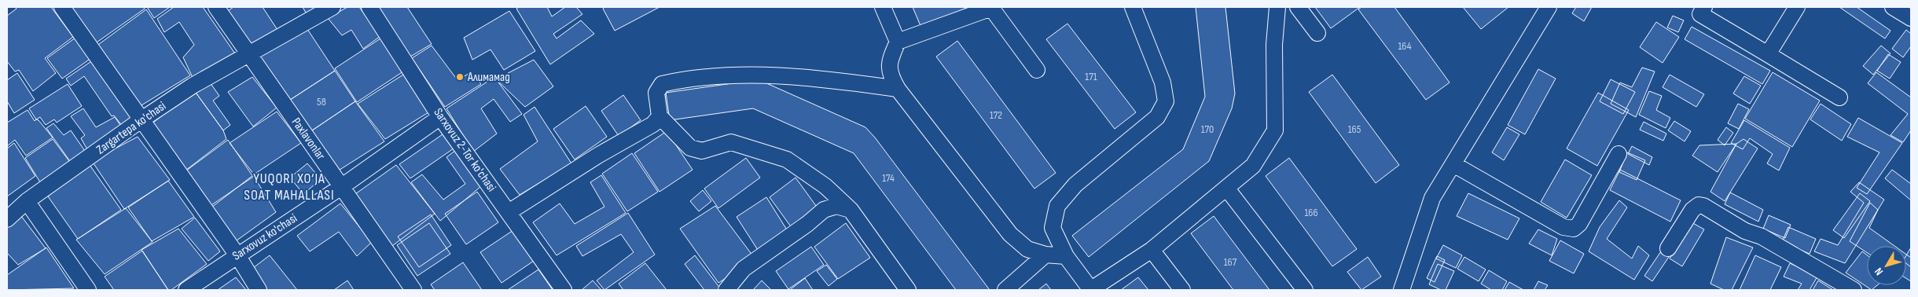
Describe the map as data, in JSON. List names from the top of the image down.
{
  "streets": {
    "street": [
      "Zargartepa ko'chasi",
      "Paxlavonlar",
      "Sarxovuz 2-Tor ko'chasi",
      "Sarxovuz ko'chasi"
    ]
  },
  "crossings": [
    ["Zargartepa ko'chasi", "Paxlavonlar"],
    ["Paxlavonlar", "Sarxovuz ko'chasi"],
    ["Sarxovuz 2-Tor ko'chasi", "Sarxovuz ko'chasi"]
  ],
  "districts": ["YUQORI XO‘JA SOAT MAHALLASI"],
  "places": ["Алимамад"],
  "house_numbers": [
    "164",
    "171",
    "58",
    "172",
    "170",
    "165",
    "174",
    "166",
    "167"
  ],
  "north": "bottom left"
}
